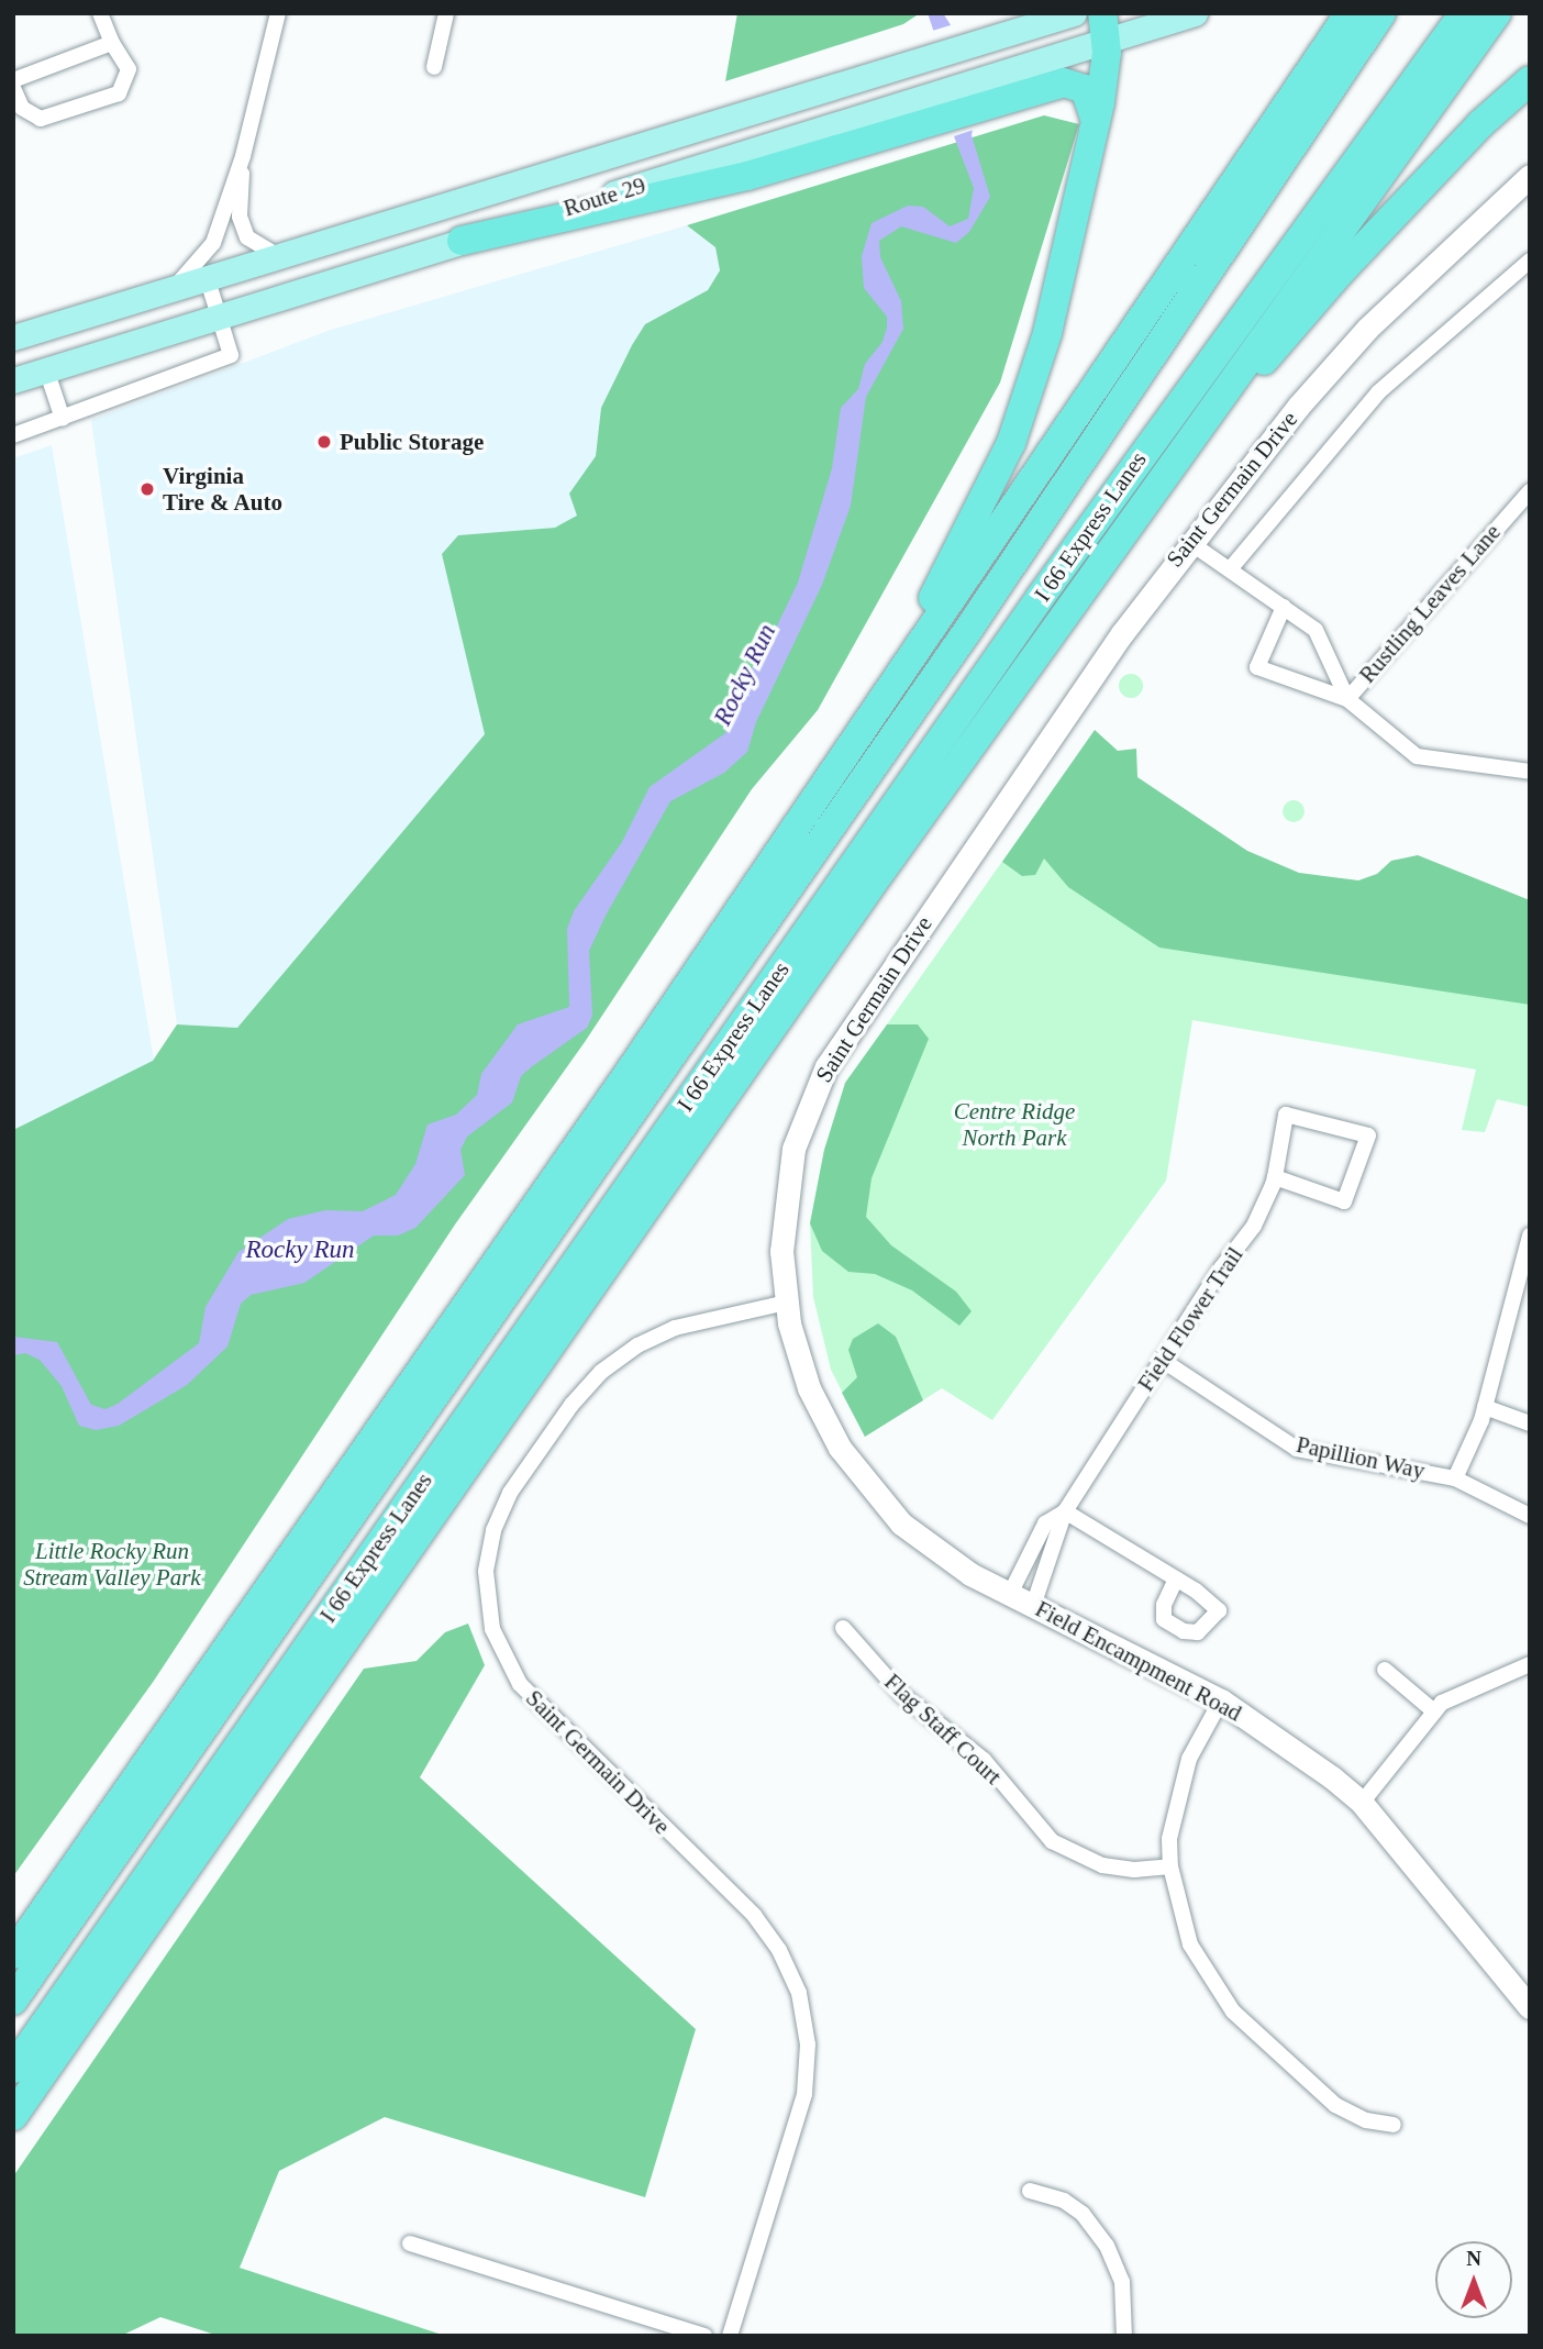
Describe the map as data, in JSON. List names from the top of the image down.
{
  "streets": {
    "highway": ["I 66 Express Lanes"],
    "main road": ["Route 29"],
    "street": [
      "Saint Germain Drive",
      "Rustling Leaves Lane",
      "Field Flower Trail",
      "Papillion Way",
      "Field Encampment Road",
      "Flag Staff Court"
    ]
  },
  "crossings": [
    ["Saint Germain Drive", "Field Encampment Road"],
    ["Field Flower Trail", "Papillion Way"],
    ["Field Flower Trail", "Field Encampment Road"]
  ],
  "water": ["Rocky Run"],
  "parks": ["Centre Ridge North Park", "Little Rocky Run Stream Valley Park"],
  "places": ["Public Storage", "Virginia Tire & Auto"],
  "north": "top"
}
